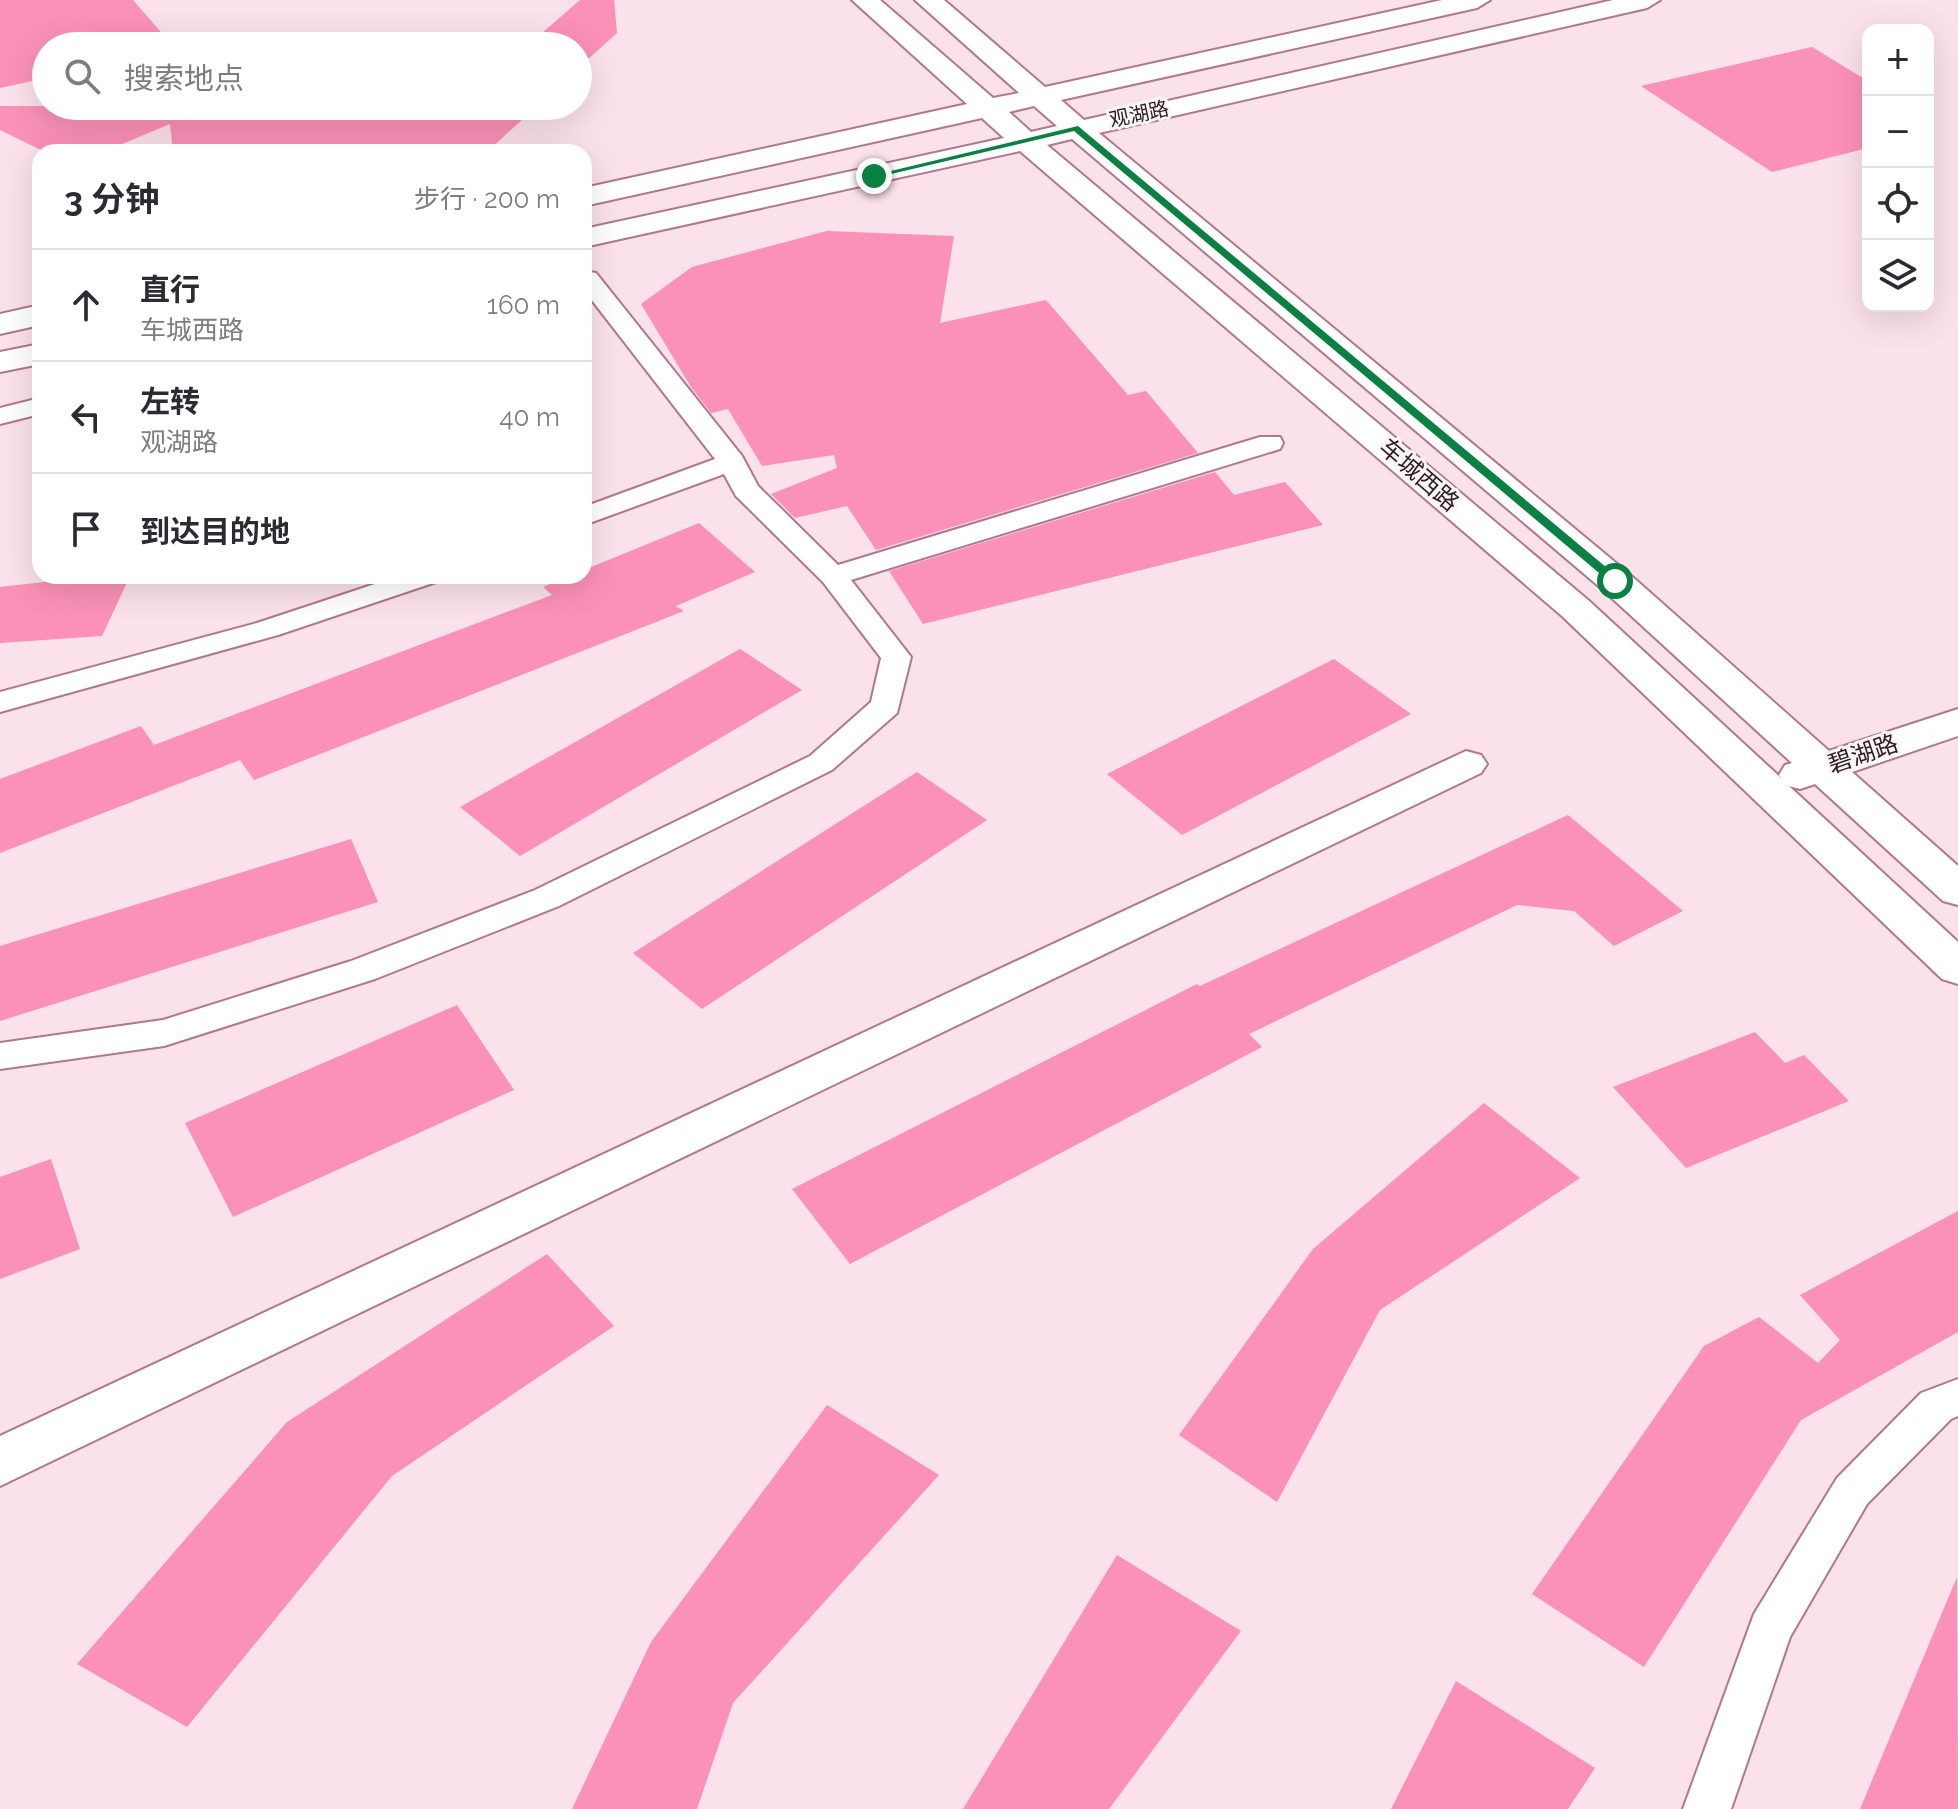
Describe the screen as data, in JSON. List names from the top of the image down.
{
  "streets": {
    "main road": ["观湖路", "车城西路", "碧湖路"]
  },
  "crossings": [
    ["观湖路", "车城西路"],
    ["车城西路", "碧湖路"]
  ],
  "page": {
    "map_buttons": ["+", "−"],
    "search": "搜索地点",
    "heading": ["3 分钟", "步行 · 200 m"],
    "list": [
      ["直行", "车城西路", "160 m"],
      ["左转", "观湖路", "40 m"],
      "到达目的地"
    ]
  }
}
